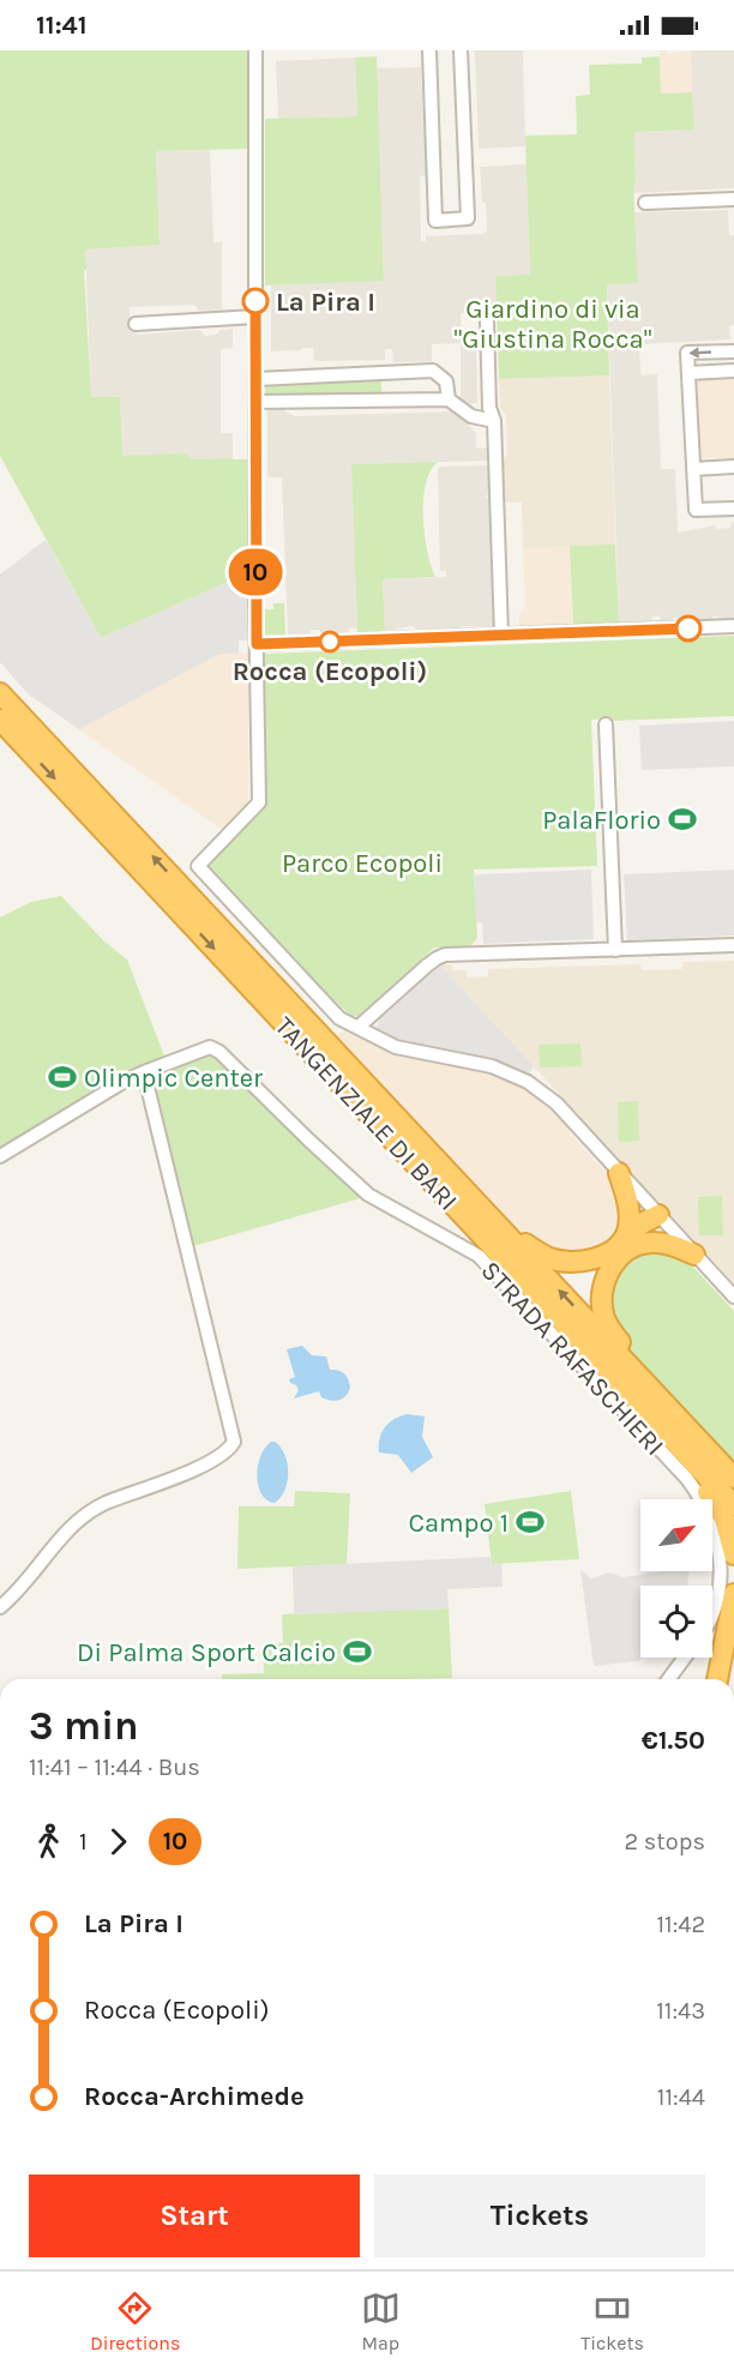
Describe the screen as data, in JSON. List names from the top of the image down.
{
  "streets": {
    "highway": ["TANGENZIALE DI BARI"],
    "street": ["STRADA RAFASCHIERI"]
  },
  "parks": ["Giardino di via \"Giustina Rocca\"", "Parco Ecopoli"],
  "places": {
    "other": ["La Pira I", "Rocca (Ecopoli)"],
    "sports": [
      "PalaFlorio",
      "Olimpic Center",
      "Campo 1",
      "Di Palma Sport Calcio"
    ]
  },
  "lines": ["bus line 10"],
  "north": "top right",
  "page": {
    "status": "11:41",
    "on_map": "10",
    "heading": ["3 min", "11:41 – 11:44 · Bus", "€1.50"],
    "legs": ["1", "10", "2 stops"],
    "list": [
      {
        "name": "La Pira I",
        "value": "11:42"
      },
      {
        "name": "Rocca (Ecopoli)",
        "value": "11:43"
      },
      {
        "name": "Rocca-Archimede",
        "value": "11:44"
      }
    ],
    "buttons": ["Start", "Tickets"],
    "tabs": ["Directions", "Map", "Tickets"]
  }
}
